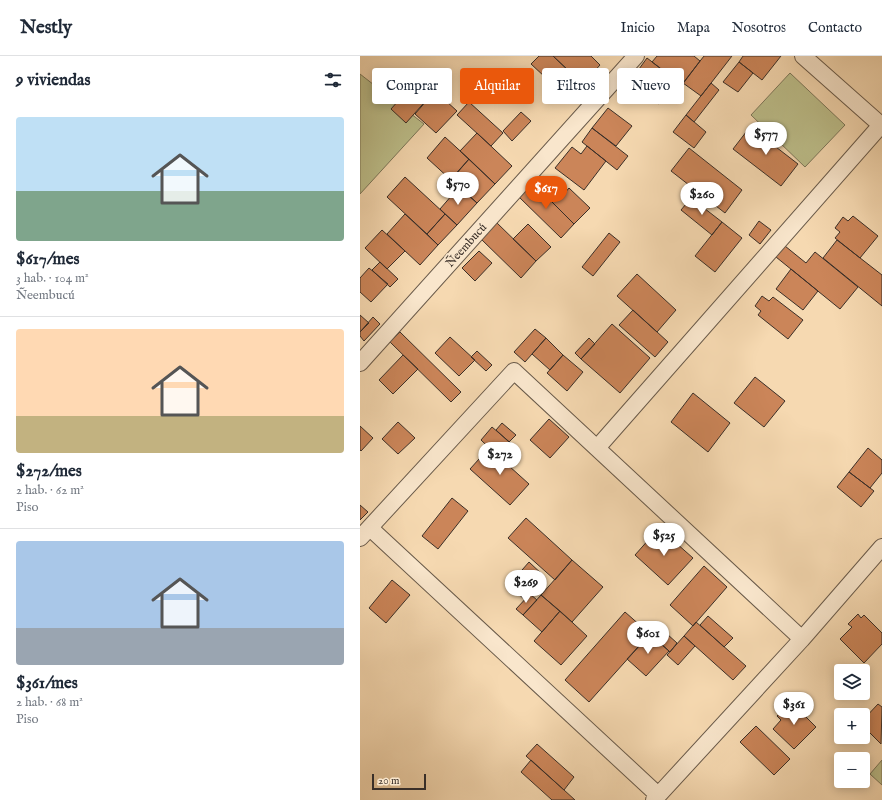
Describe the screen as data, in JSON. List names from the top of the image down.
{
  "streets": {
    "street": ["Ñeembucú"]
  },
  "scale_bar": "20 m",
  "page": {
    "header": "Nestly",
    "nav": [
      "Inicio",
      "Mapa",
      "Nosotros",
      "Contacto"
    ],
    "heading": "9 viviendas",
    "chip": [
      "Comprar",
      "Alquilar",
      "Filtros",
      "Nuevo"
    ],
    "list": [
      {
        "name": "$617/mes",
        "note": "3 hab. · 104 m² · Ñeembucú"
      },
      {
        "name": "$272/mes",
        "note": "2 hab. · 62 m² · Piso"
      },
      {
        "name": "$361/mes",
        "note": "2 hab. · 68 m² · Piso"
      }
    ],
    "price": [
      "$577",
      "$570",
      "$617",
      "$260",
      "$272",
      "$525",
      "$269",
      "$601",
      "$361"
    ],
    "map_buttons": ["+", "−"],
    "scale": "20 m"
  }
}
